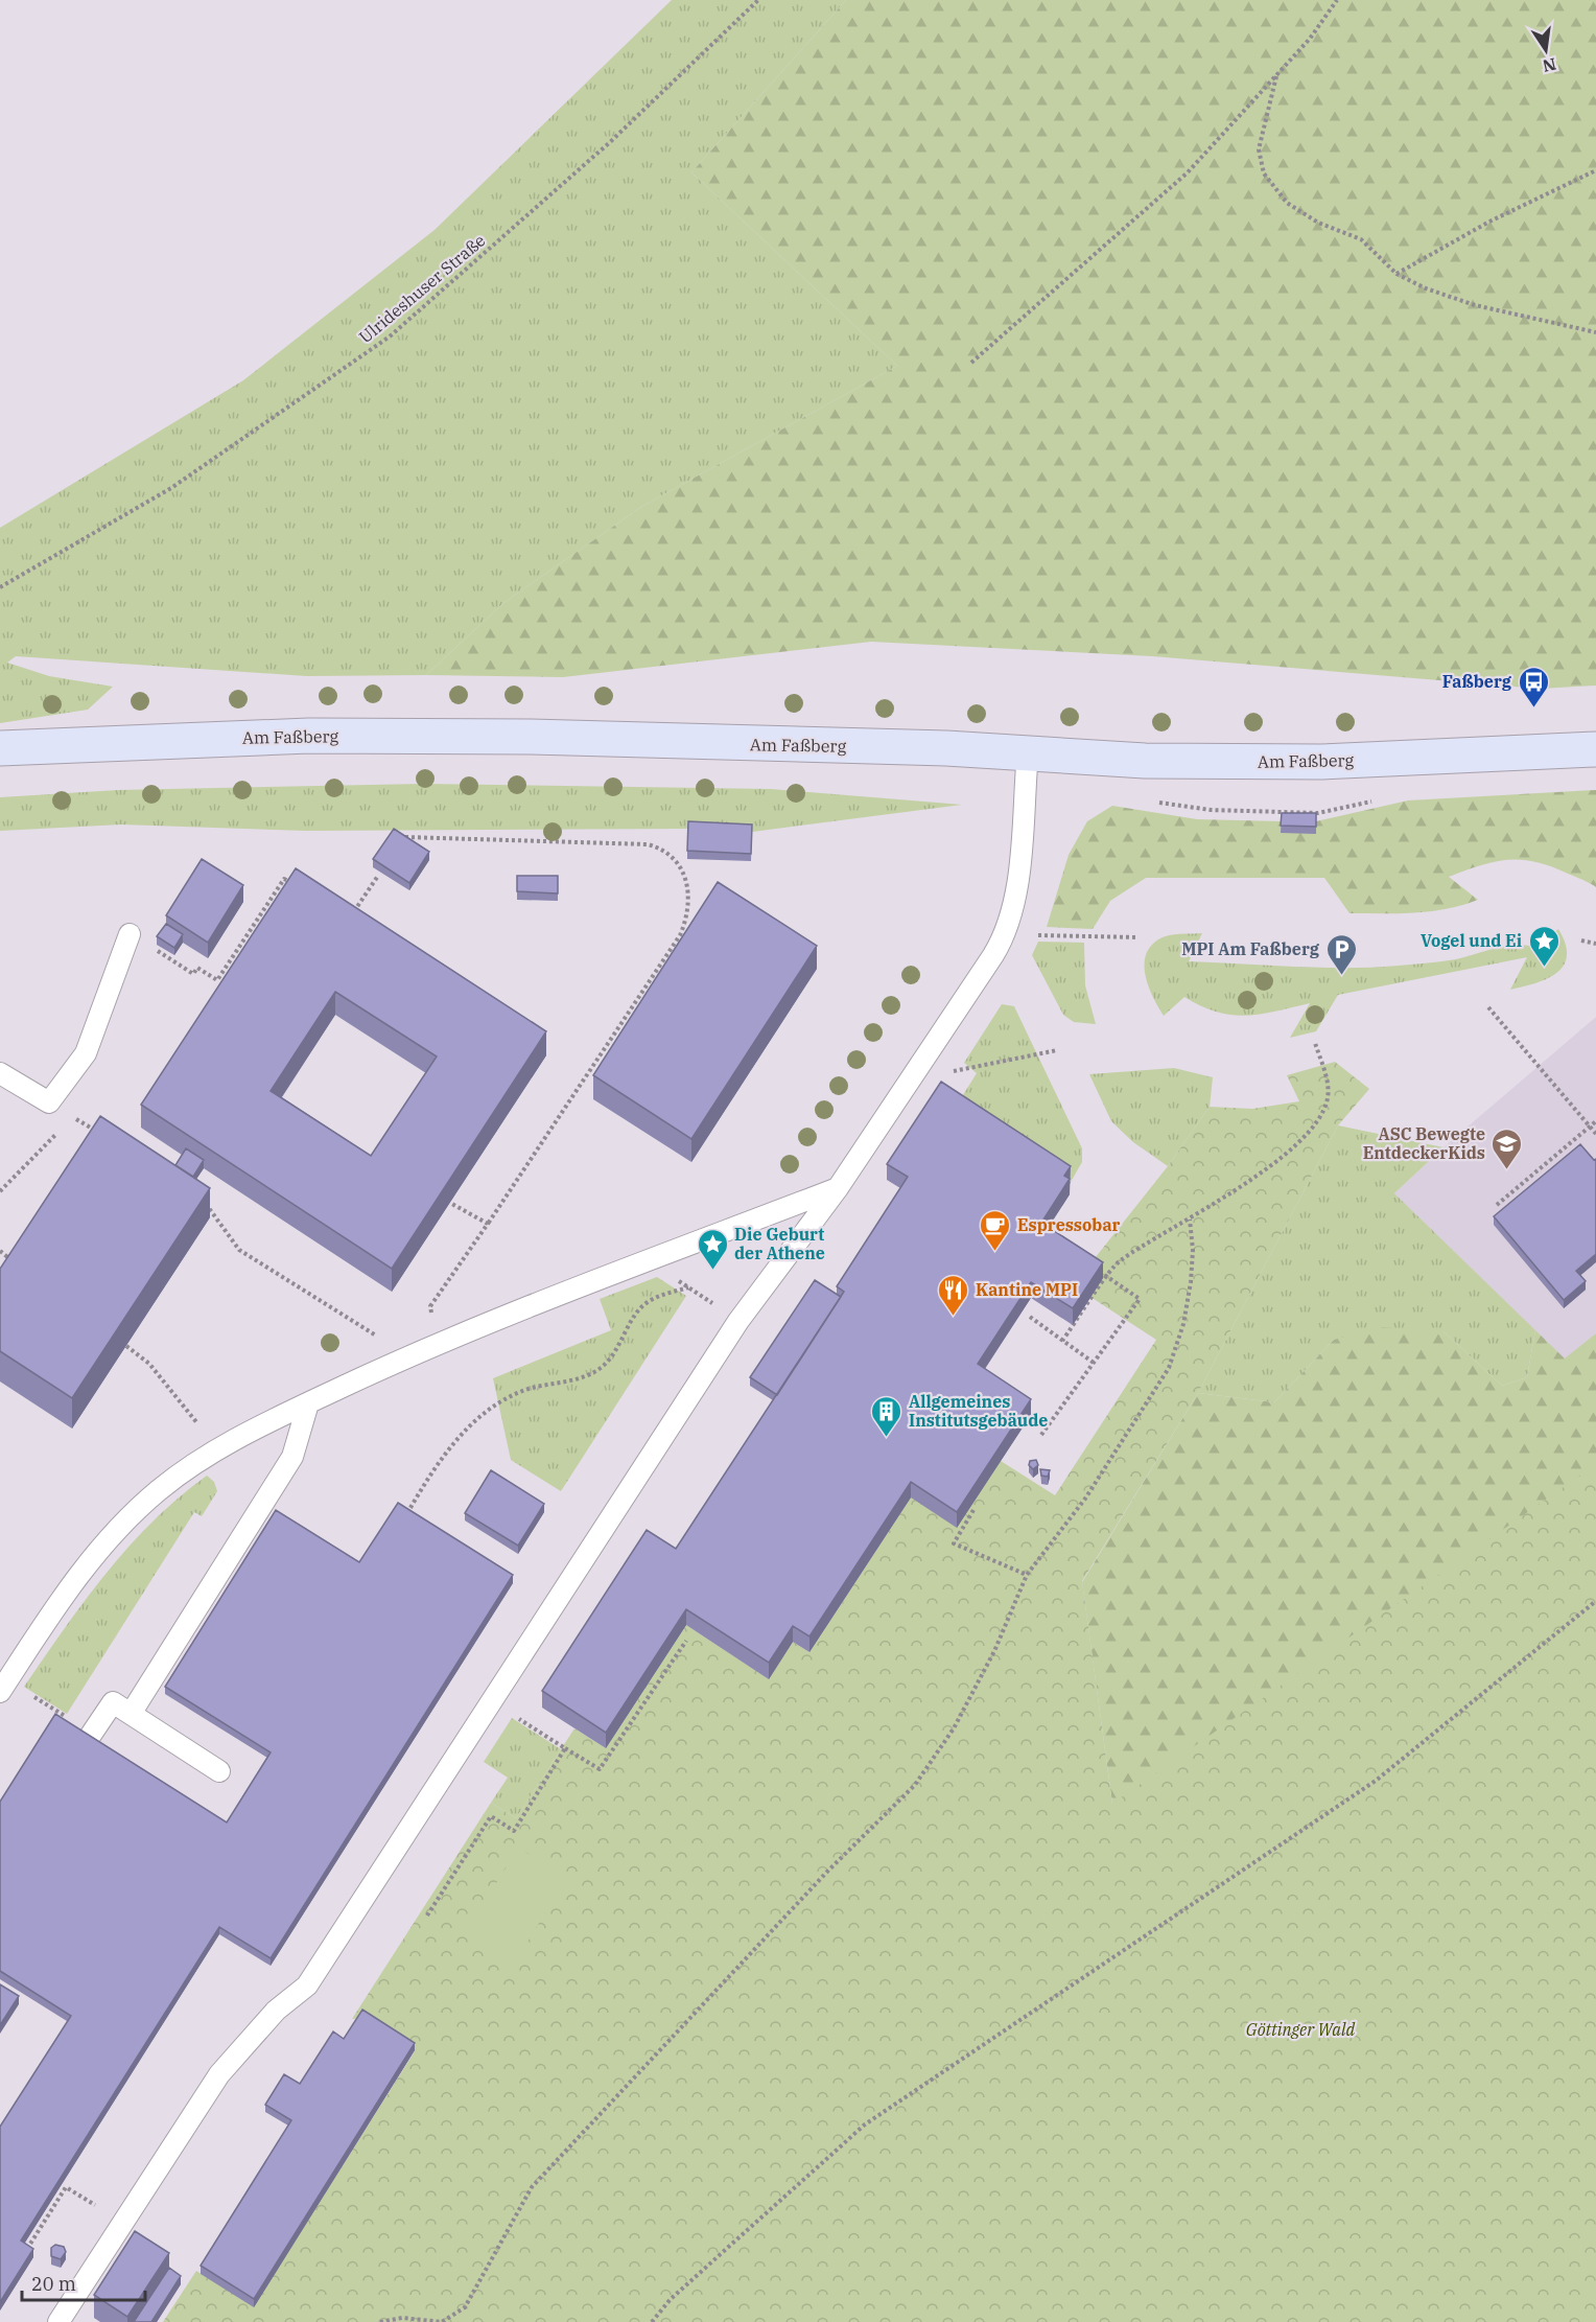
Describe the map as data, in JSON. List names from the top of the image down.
{
  "streets": {
    "street": ["Am Faßberg"],
    "path": ["Ulrideshuser Straße"]
  },
  "parks": ["Göttinger Wald"],
  "places": {
    "bus stop": ["Faßberg"],
    "place": ["Vogel und Ei", "Die Geburt der Athene"],
    "parking": ["MPI Am Faßberg"],
    "school or university": ["ASC Bewegte EntdeckerKids"],
    "cafe": ["Espressobar"],
    "restaurant": ["Kantine MPI"],
    "building": ["Allgemeines Institutsgebäude"]
  },
  "scale_bar": "20 m",
  "north": "bottom"
}
